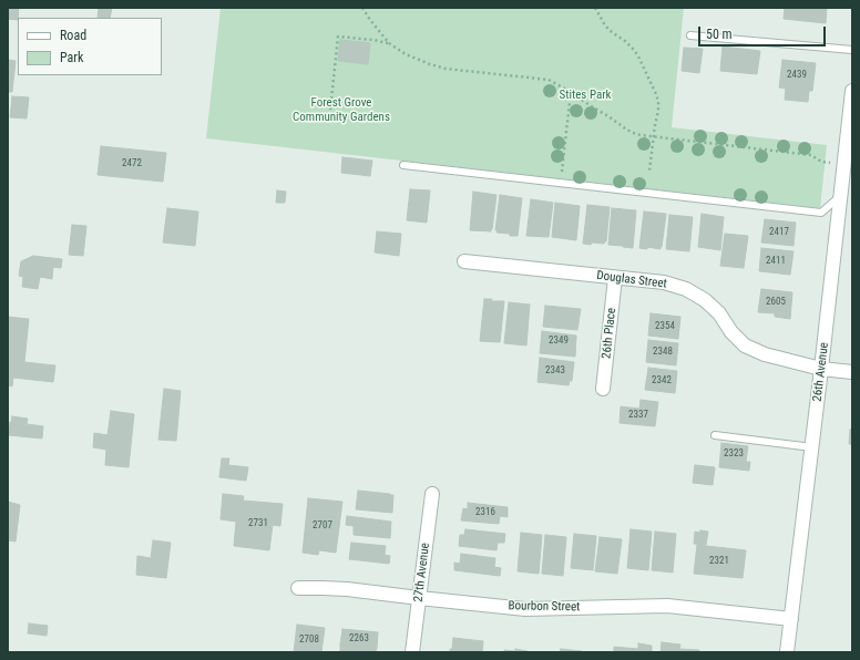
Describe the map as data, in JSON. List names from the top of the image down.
{
  "streets": {
    "street": [
      "Douglas Street",
      "26th Place",
      "26th Avenue",
      "27th Avenue",
      "Bourbon Street"
    ]
  },
  "crossings": [
    ["Douglas Street", "26th Place"],
    ["Douglas Street", "26th Avenue"],
    ["26th Avenue", "Bourbon Street"],
    ["27th Avenue", "Bourbon Street"]
  ],
  "parks": ["Stites Park", "Forest Grove Community Gardens"],
  "house_numbers": [
    "2439",
    "2472",
    "2417",
    "2411",
    "2605",
    "2354",
    "2349",
    "2348",
    "2343",
    "2342",
    "2337",
    "2323",
    "2316",
    "2731",
    "2707",
    "2321",
    "2263",
    "2708"
  ],
  "legend": ["Road", "Park"],
  "scale_bar": "50 m"
}
